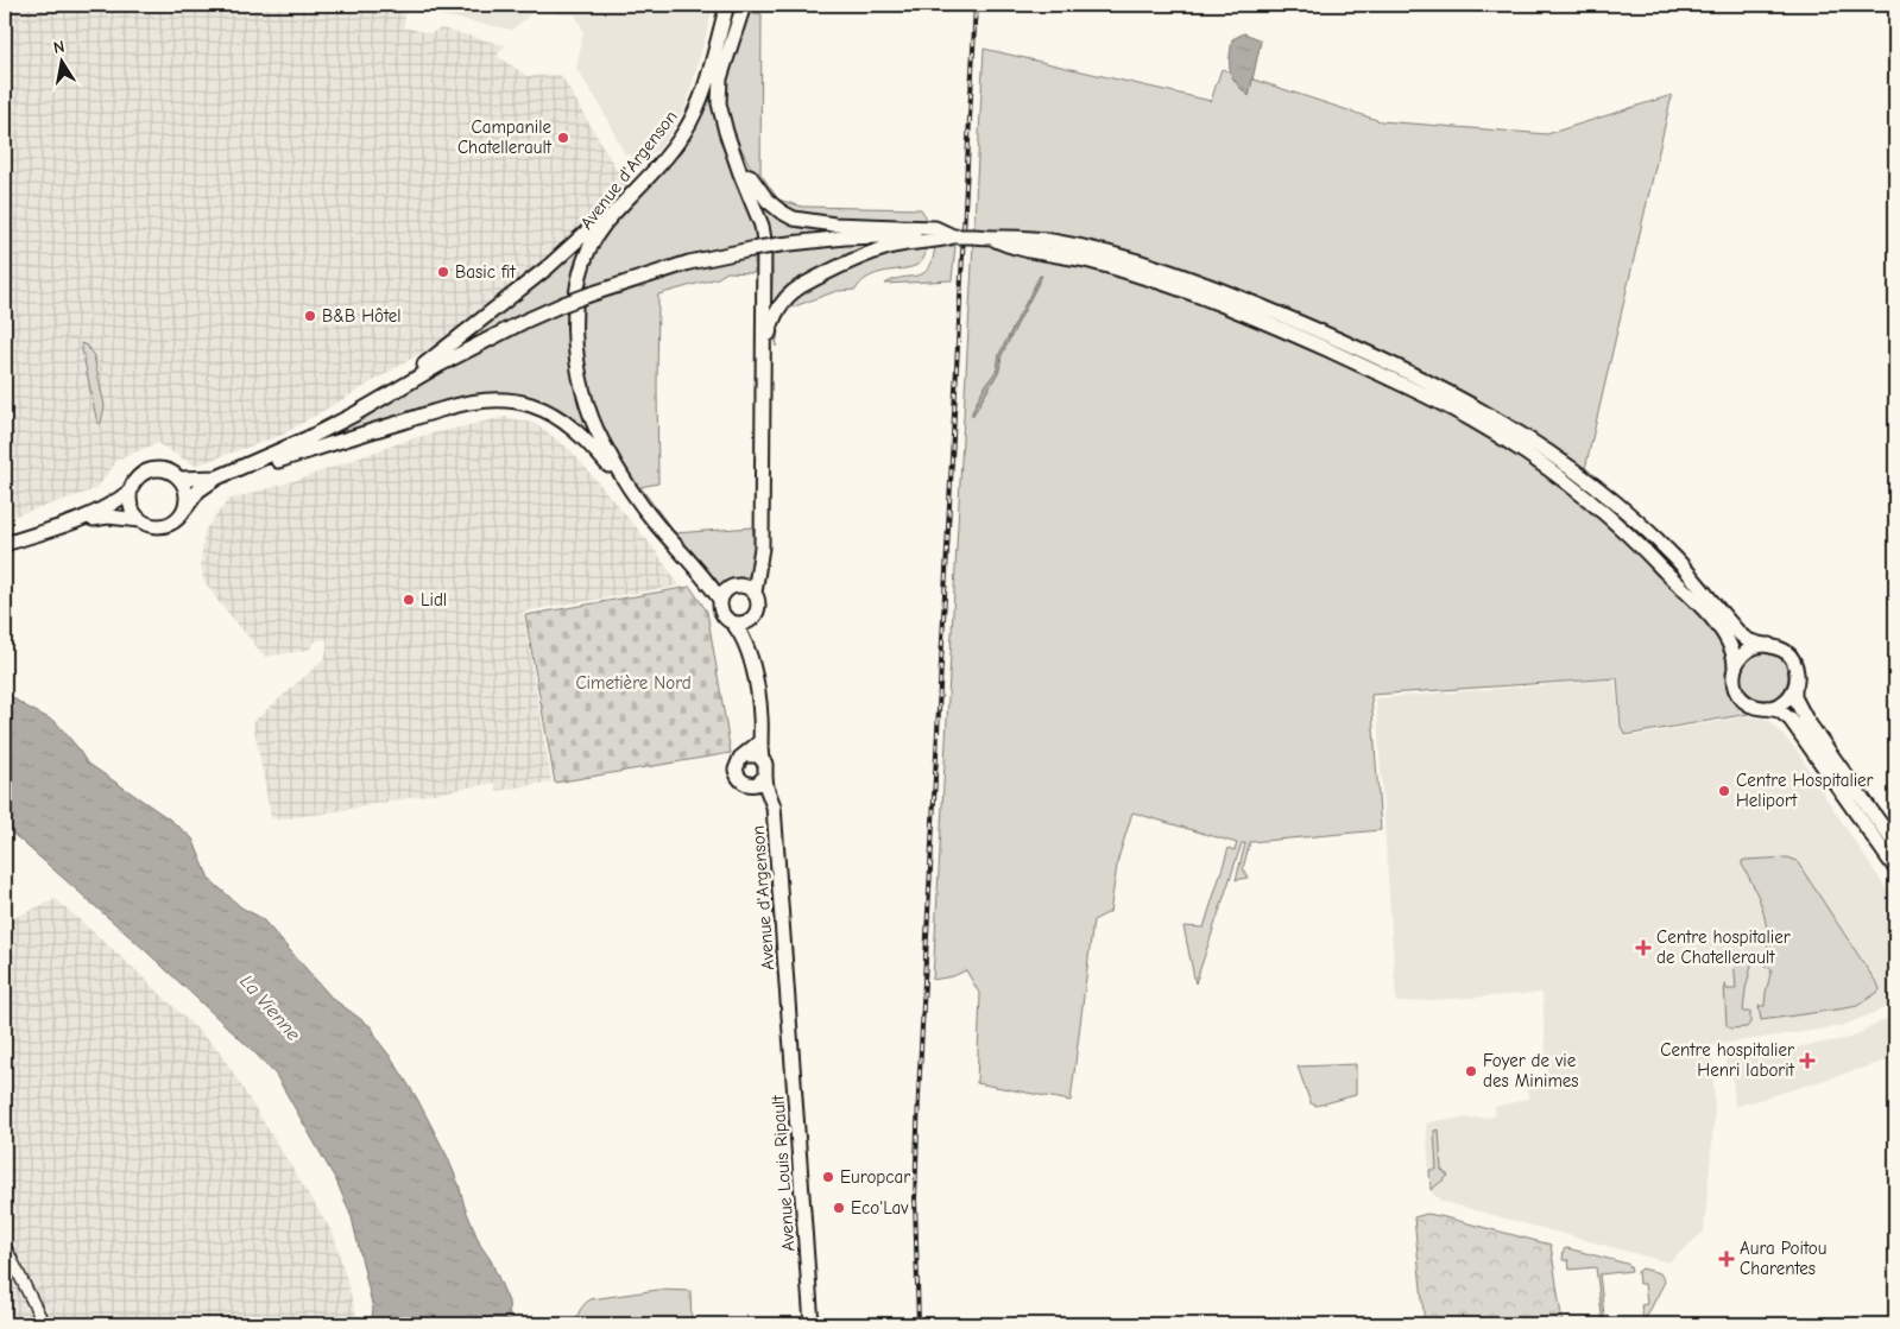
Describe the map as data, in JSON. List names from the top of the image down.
{
  "streets": {
    "main road": ["Avenue d'Argenson", "Avenue Louis Ripault"]
  },
  "crossings": [
    ["Avenue d'Argenson", "Avenue Louis Ripault"]
  ],
  "water": ["La Vienne"],
  "parks": ["Cimetière Nord"],
  "places": {
    "other": [
      "Campanile Chatellerault",
      "Basic fit",
      "B&B Hôtel",
      "Lidl",
      "Centre Hospitalier Heliport",
      "Foyer de vie des Minimes",
      "Europcar",
      "Eco'Lav"
    ],
    "health": ["Centre hospitalier de Chatellerault", "Centre hospitalier Henri laborit", "Aura Poitou Charentes"]
  },
  "north": "top"
}
